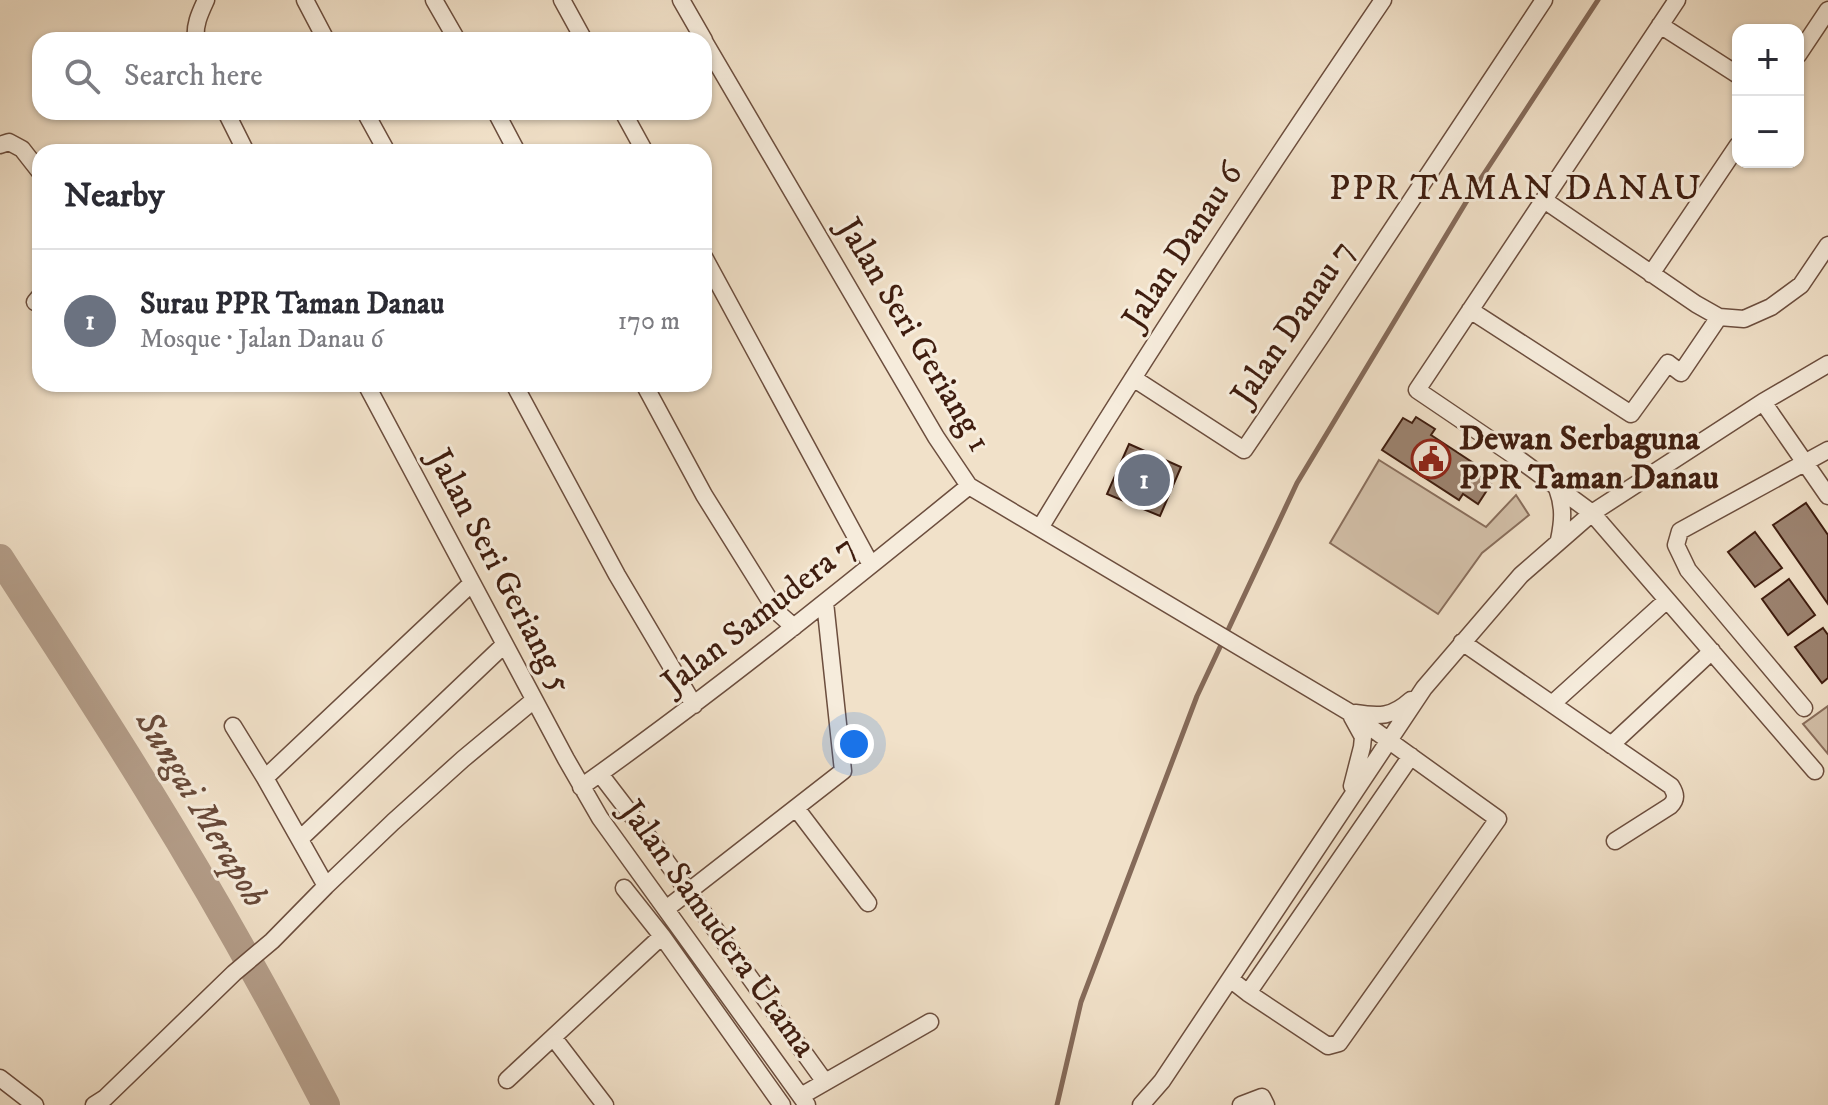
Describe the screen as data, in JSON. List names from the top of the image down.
{
  "streets": {
    "street": [
      "Jalan Danau 6",
      "Jalan Danau 7",
      "Jalan Seri Geriang 1",
      "Jalan Seri Geriang 5",
      "Jalan Samudera 7",
      "Jalan Samudera Utama"
    ]
  },
  "crossings": [
    ["Jalan Danau 6", "Jalan Danau 7"],
    ["Jalan Danau 6", "Jalan Seri Geriang 1"],
    ["Jalan Seri Geriang 1", "Jalan Samudera 7"],
    ["Jalan Seri Geriang 5", "Jalan Samudera 7"],
    ["Jalan Seri Geriang 5", "Jalan Samudera Utama"],
    ["Jalan Samudera 7", "Jalan Samudera Utama"]
  ],
  "districts": ["PPR TAMAN DANAU"],
  "water": ["Sungai Merapoh"],
  "places": {
    "public building": ["Dewan Serbaguna PPR Taman Danau"]
  },
  "page": {
    "map_buttons": ["+", "−"],
    "search": "Search here",
    "heading": "Nearby",
    "list": [
      {
        "mark": "1",
        "name": "Surau PPR Taman Danau",
        "note": "Mosque · Jalan Danau 6",
        "value": "170 m"
      }
    ],
    "pins": "1"
  }
}
